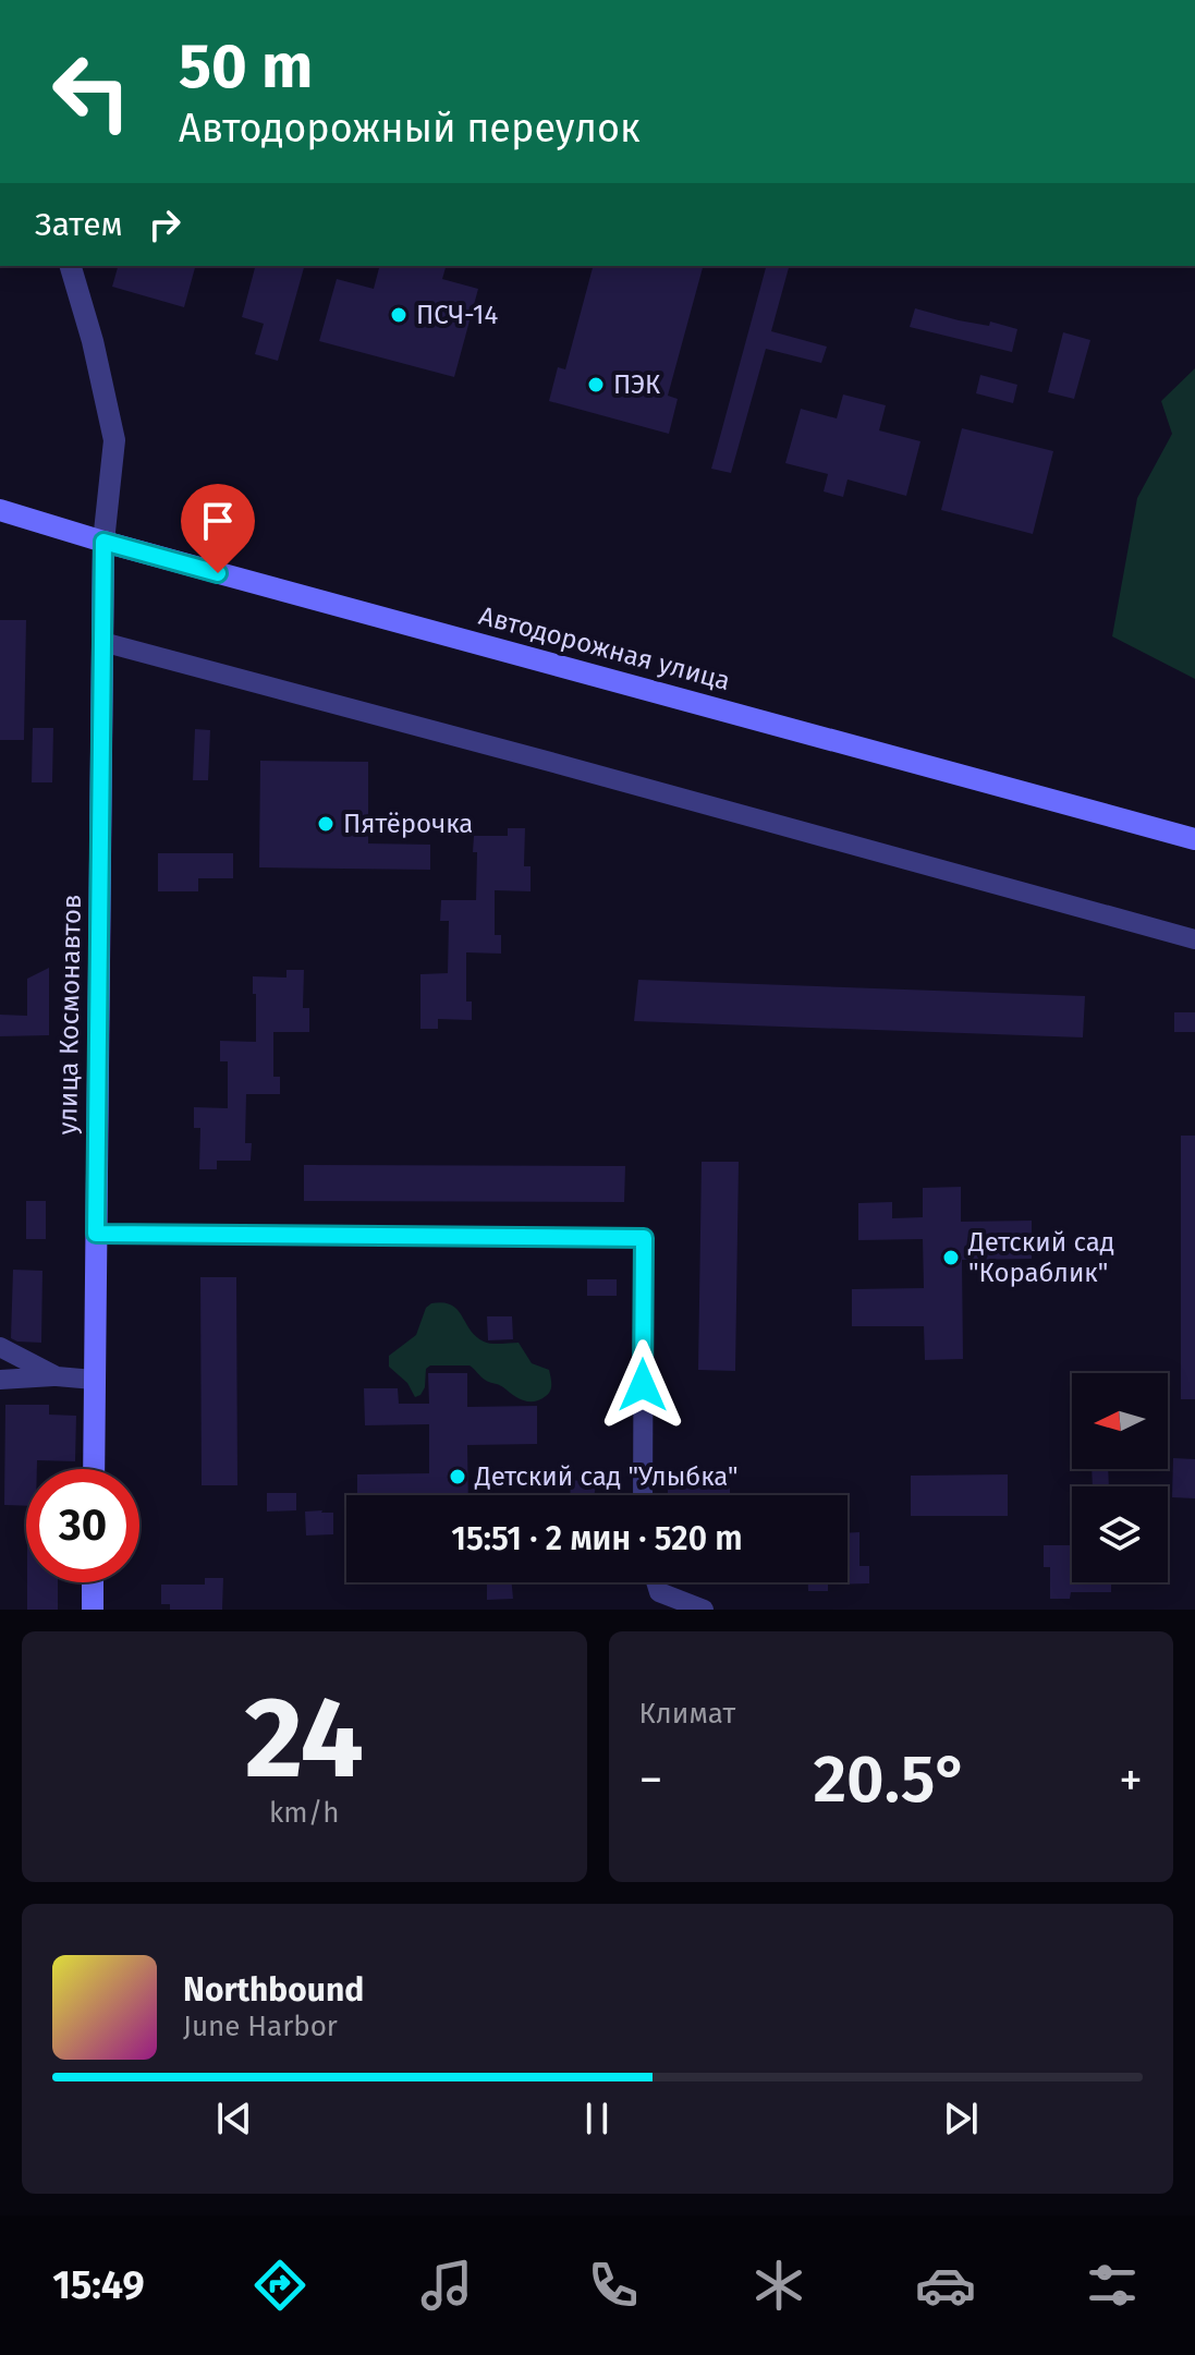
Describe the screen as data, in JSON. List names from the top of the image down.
{
  "streets": {
    "main road": ["Автодорожная улица", "улица Космонавтов"]
  },
  "crossings": [
    ["Автодорожная улица", "улица Космонавтов"]
  ],
  "places": [
    "ПСЧ-14",
    "ПЭК",
    "Пятёрочка",
    "Детский сад \"Кораблик\"",
    "Детский сад \"Улыбка\""
  ],
  "north": "left",
  "page": {
    "turn": ["50 m", "Автодорожный переулок"],
    "then": "Затем",
    "limit": "30",
    "trip": "15:51 · 2 мин · 520 m",
    "tile": [
      ["24", "km/h"],
      "Климат"
    ],
    "heat": ["−", "20.5°", "+"],
    "song": ["Northbound", "June Harbor"],
    "tabs": "15:49"
  }
}
